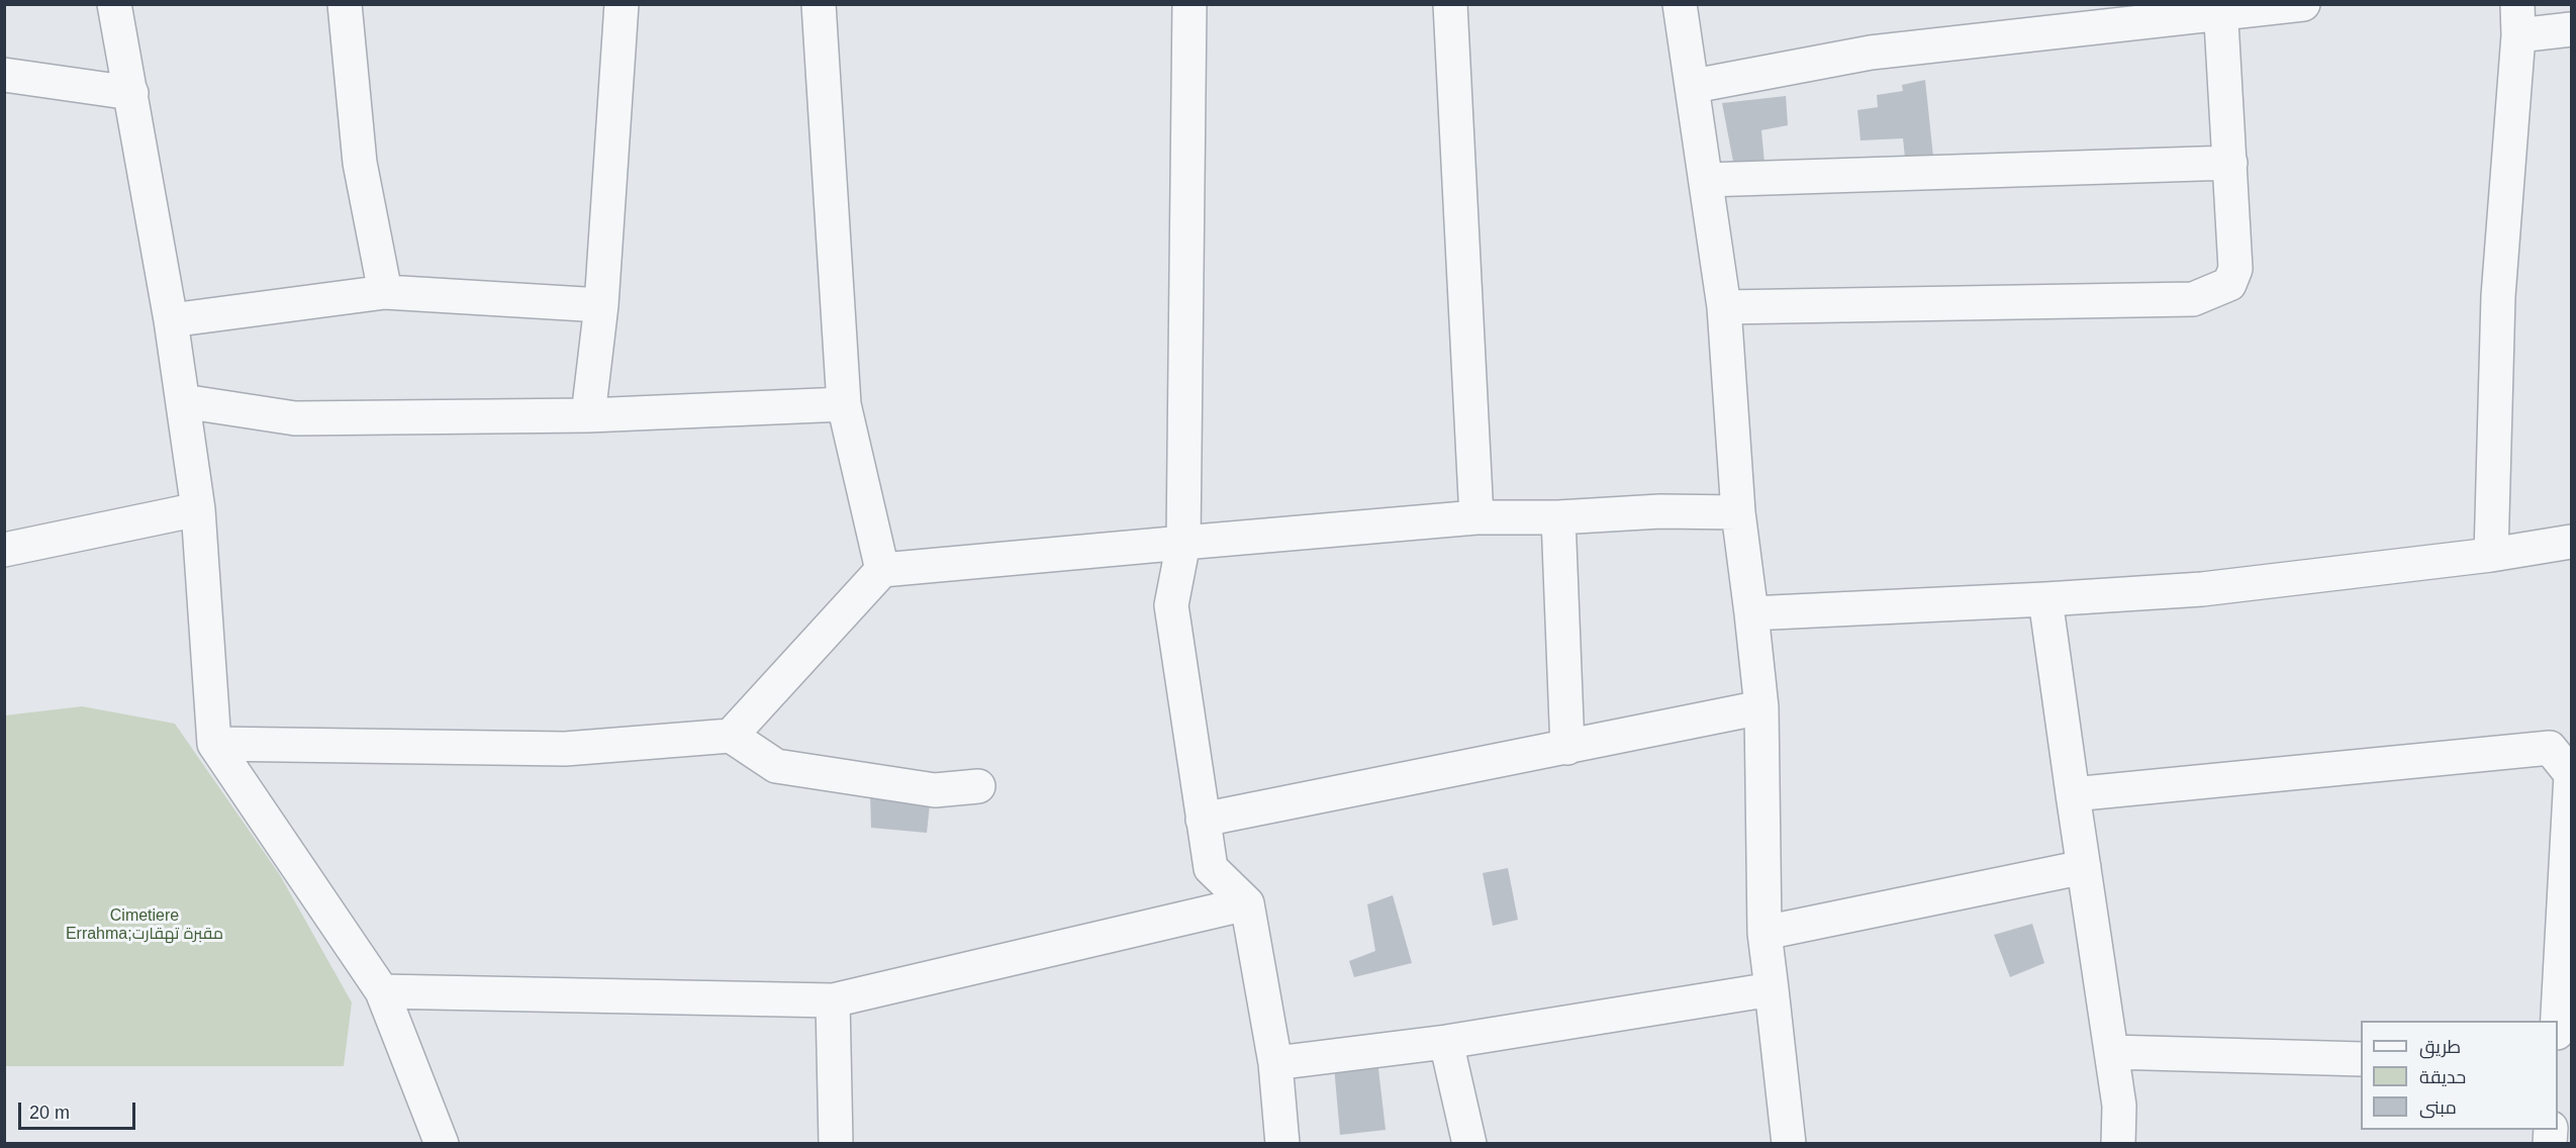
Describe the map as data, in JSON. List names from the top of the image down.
{
  "parks": ["Cimetiere Errahma;مقبرة تهقارت"],
  "legend": ["طريق", "حديقة", "مبنى"],
  "scale_bar": "20 m"
}
